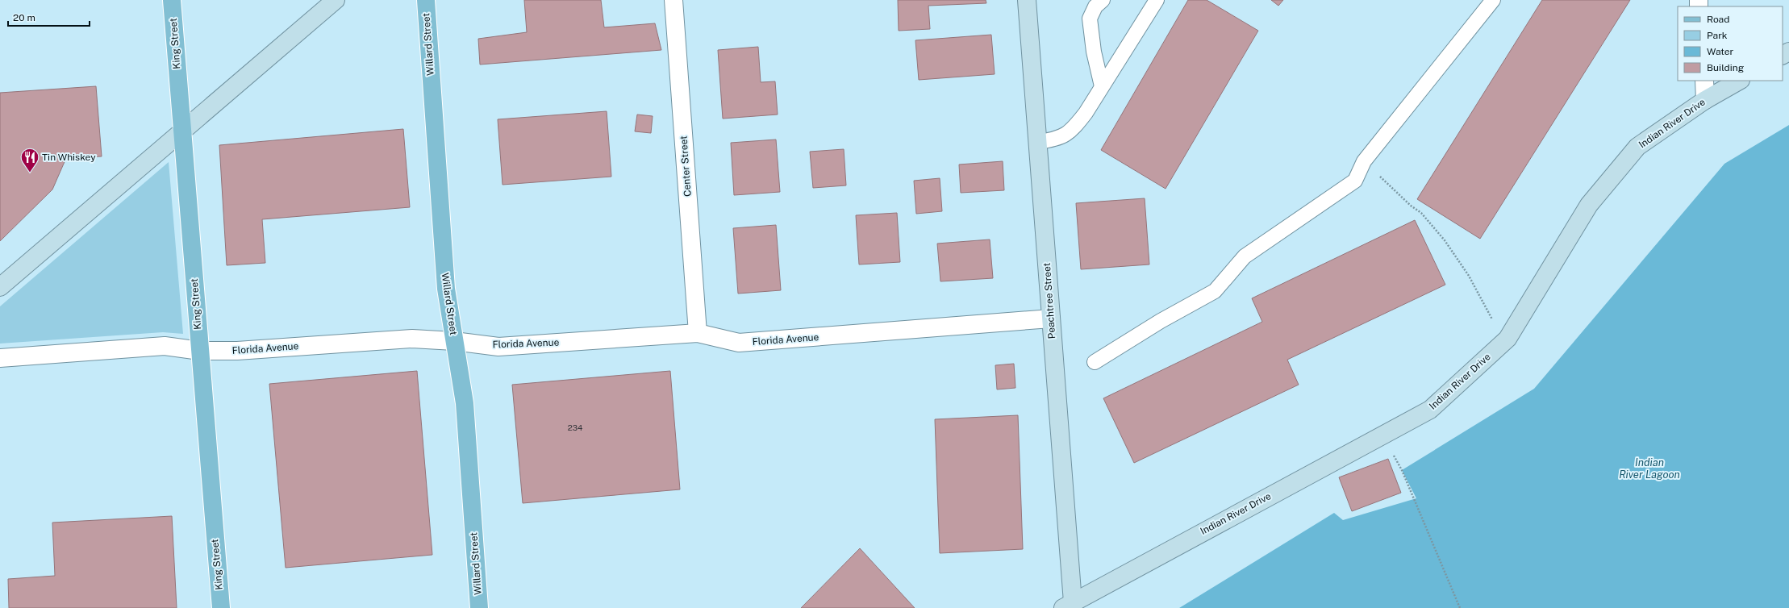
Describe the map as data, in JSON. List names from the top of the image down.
{
  "streets": {
    "main road": ["King Street", "Willard Street"],
    "street": [
      "Indian River Drive",
      "Center Street",
      "Peachtree Street",
      "Florida Avenue"
    ]
  },
  "crossings": [
    ["King Street", "Florida Avenue"],
    ["Willard Street", "Florida Avenue"],
    ["Indian River Drive", "Peachtree Street"],
    ["Center Street", "Florida Avenue"],
    ["Peachtree Street", "Florida Avenue"]
  ],
  "water": ["Indian River Lagoon"],
  "places": {
    "restaurant": ["Tin Whiskey"]
  },
  "house_numbers": ["234"],
  "legend": [
    "Road",
    "Park",
    "Water",
    "Building"
  ],
  "scale_bar": "20 m"
}
